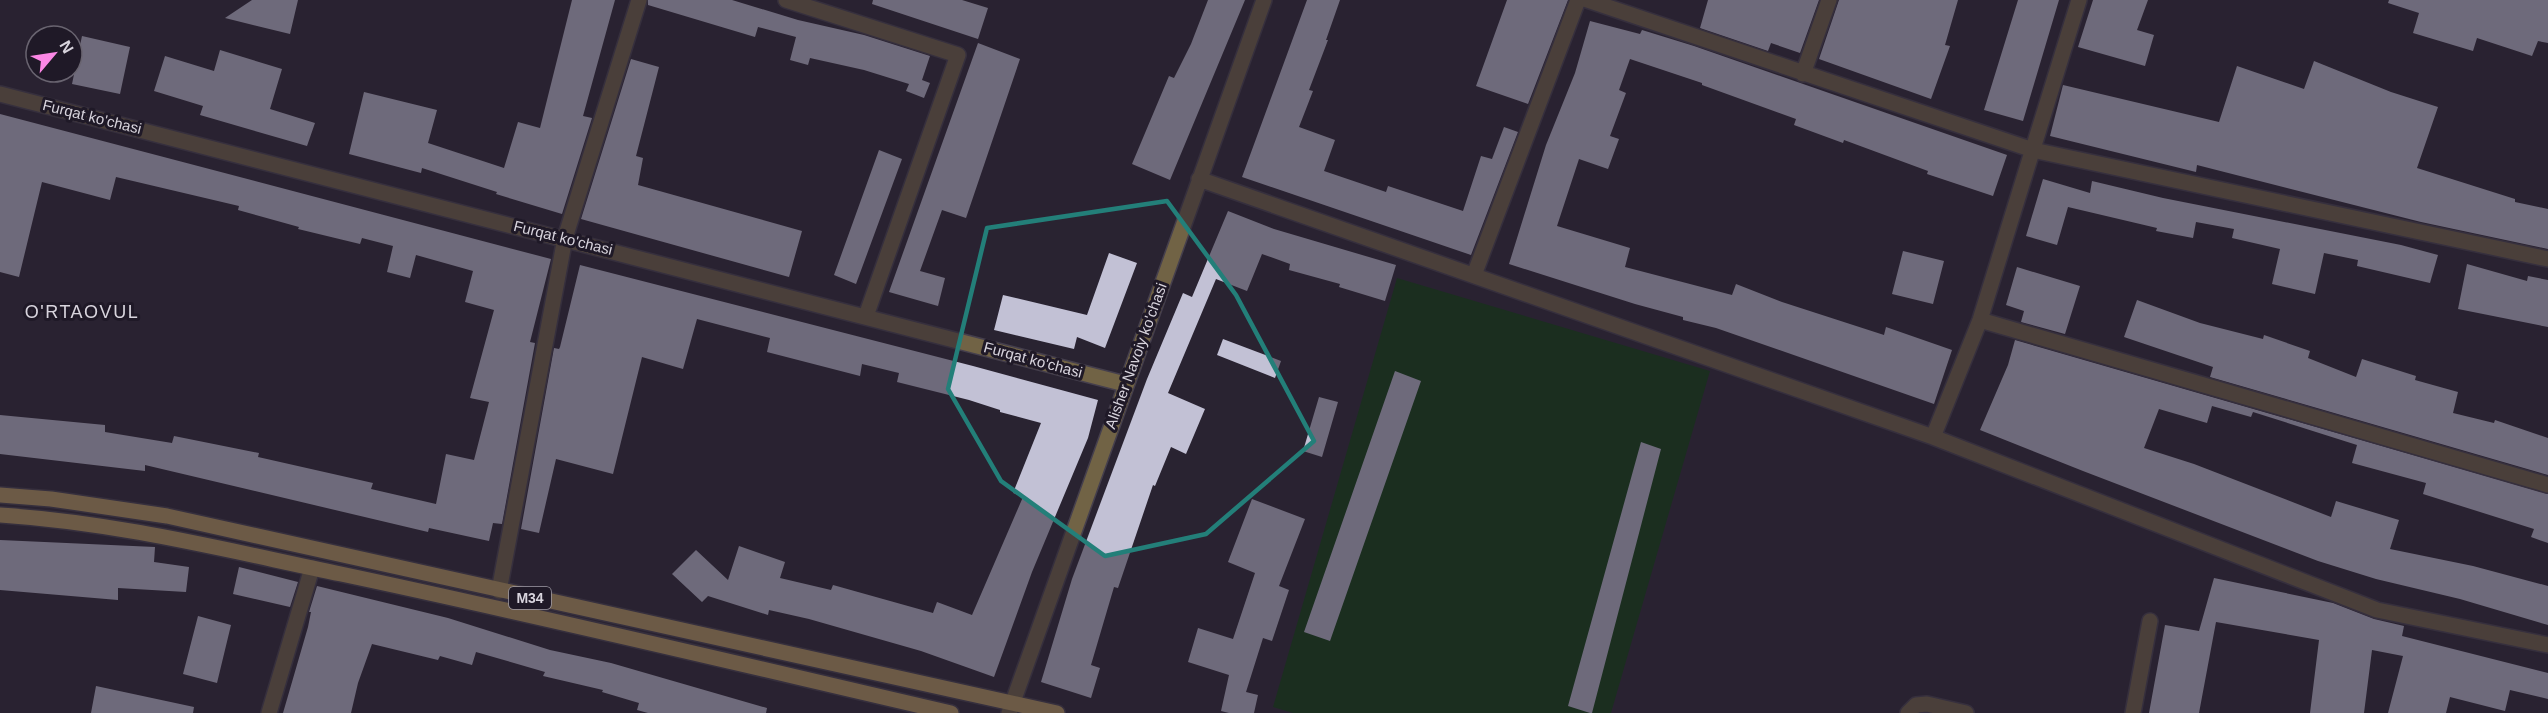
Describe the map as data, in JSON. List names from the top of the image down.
{
  "streets": {
    "main road": ["M34"],
    "street": ["Furqat ko'chasi", "Alisher Navoiy ko'chasi"]
  },
  "crossings": [
    ["Furqat ko'chasi", "Alisher Navoiy ko'chasi"],
    ["Alisher Navoiy ko'chasi", "M34"]
  ],
  "districts": ["O'RTAOVUL"],
  "north": "top right"
}
